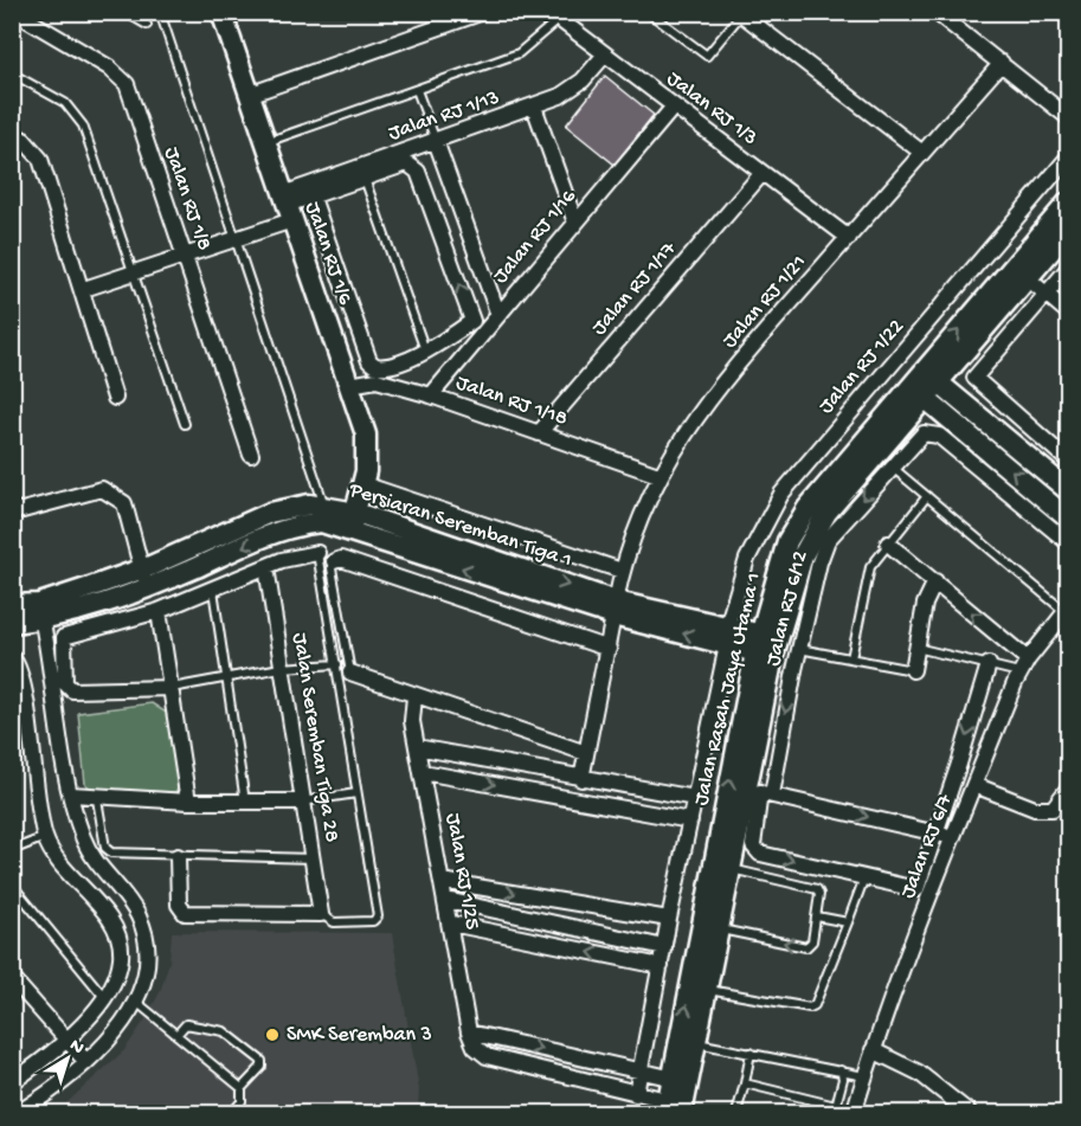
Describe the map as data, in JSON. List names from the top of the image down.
{
  "streets": {
    "main road": ["Jalan RJ 1/6", "Persiaran Seremban Tiga 1", "Jalan Rasah Jaya Utama 1"],
    "street": [
      "Jalan RJ 1/3",
      "Jalan RJ 1/13",
      "Jalan RJ 1/8",
      "Jalan RJ 1/16",
      "Jalan RJ 1/17",
      "Jalan RJ 1/21",
      "Jalan RJ 1/22",
      "Jalan RJ 1/18",
      "Jalan RJ 6/12",
      "Jalan Seremban Tiga 28",
      "Jalan RJ 6/7",
      "Jalan RJ 1/25"
    ]
  },
  "crossings": [
    ["Jalan RJ 1/3", "Jalan RJ 1/13"],
    ["Jalan RJ 1/3", "Jalan RJ 1/16"],
    ["Jalan RJ 1/3", "Jalan RJ 1/17"],
    ["Jalan RJ 1/3", "Jalan RJ 1/21"],
    ["Jalan RJ 1/13", "Jalan RJ 1/6"],
    ["Jalan RJ 1/16", "Jalan RJ 1/18"],
    ["Jalan RJ 1/6", "Jalan RJ 1/18"],
    ["Jalan RJ 1/6", "Persiaran Seremban Tiga 1"],
    ["Jalan RJ 1/17", "Jalan RJ 1/18"],
    ["Jalan RJ 1/21", "Jalan RJ 1/18"],
    ["Jalan RJ 1/21", "Persiaran Seremban Tiga 1"],
    ["Jalan RJ 1/22", "Persiaran Seremban Tiga 1"],
    ["Jalan RJ 1/22", "Jalan RJ 1/25"],
    ["Persiaran Seremban Tiga 1", "Jalan Rasah Jaya Utama 1"],
    ["Jalan RJ 6/12", "Jalan Rasah Jaya Utama 1"]
  ],
  "places": ["SMK Seremban 3"],
  "north": "top right"
}
